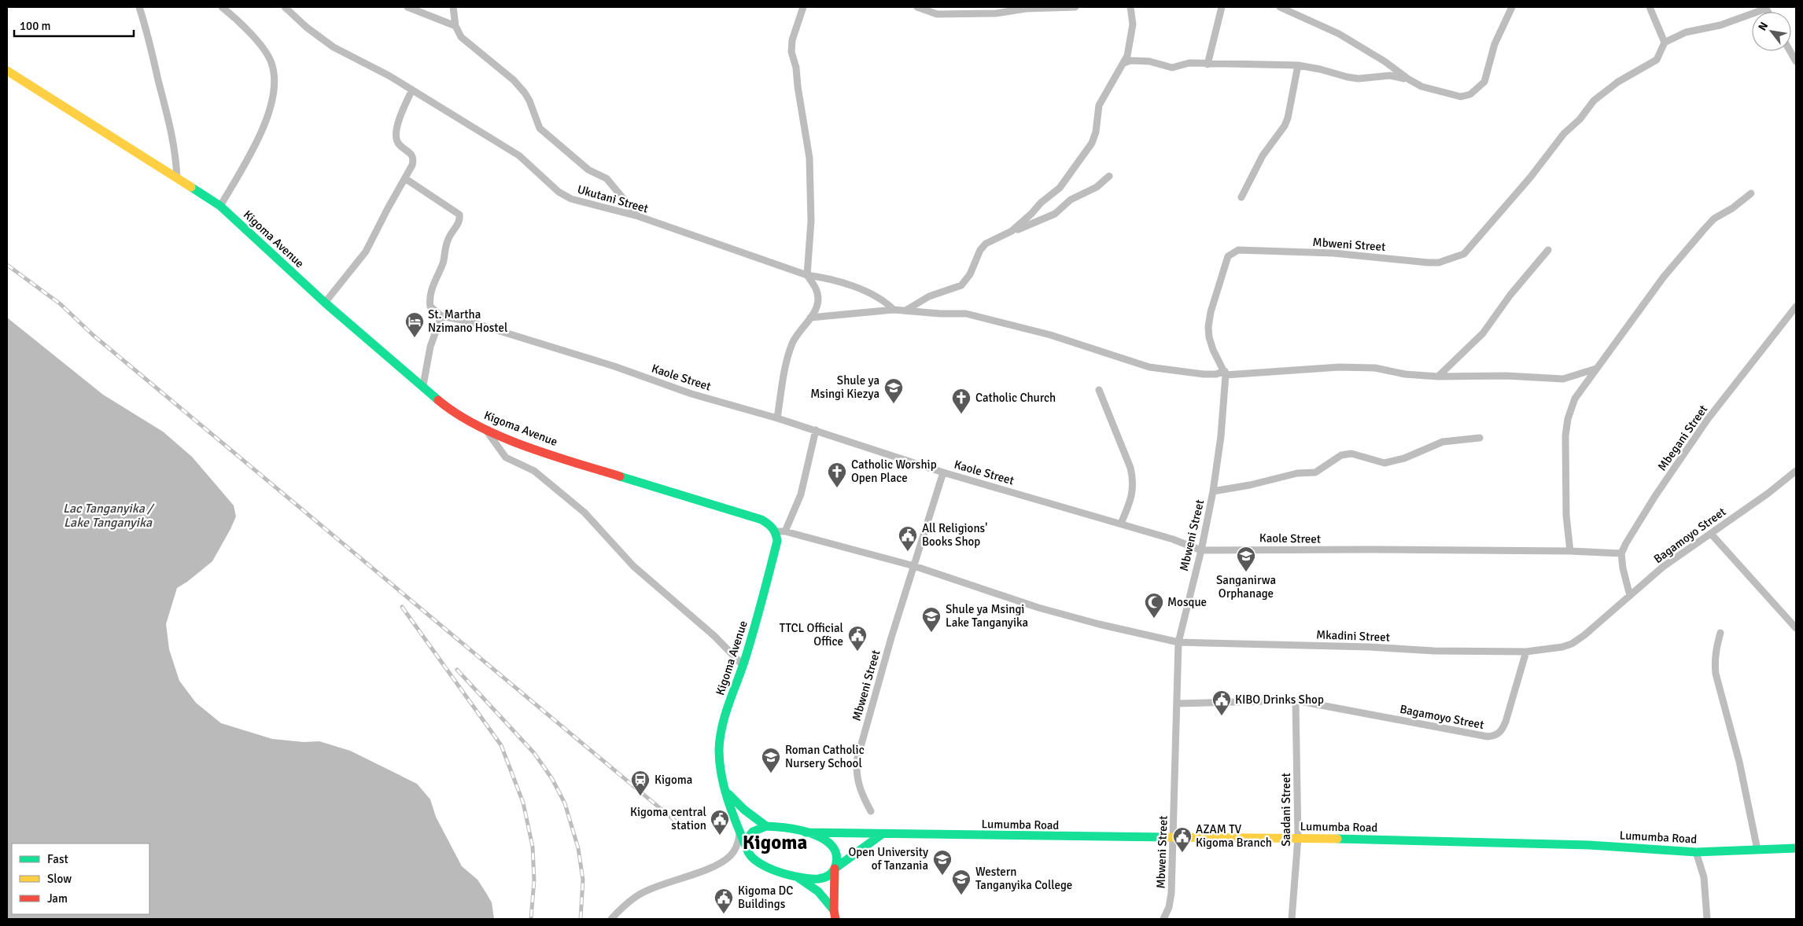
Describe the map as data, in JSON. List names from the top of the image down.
{
  "streets": {
    "main road": ["Kigoma Avenue", "Lumumba Road"],
    "street": [
      "Ukutani Street",
      "Mbweni Street",
      "Kaole Street",
      "Mbegani Street",
      "Bagamoyo Street",
      "Mkadini Street",
      "Saadani Street"
    ]
  },
  "crossings": [
    ["Mbweni Street", "Kaole Street"],
    ["Mbweni Street", "Bagamoyo Street"],
    ["Mbweni Street", "Mkadini Street"],
    ["Mbweni Street", "Lumumba Road"],
    ["Kaole Street", "Mbegani Street"],
    ["Bagamoyo Street", "Mkadini Street"],
    ["Bagamoyo Street", "Saadani Street"],
    ["Saadani Street", "Lumumba Road"]
  ],
  "districts": ["Kigoma"],
  "water": ["Lac Tanganyika / Lake Tanganyika"],
  "places": {
    "hotel": ["St. Martha Nzimano Hostel"],
    "school or university": [
      "Shule ya Msingi Kiezya",
      "Sanganirwa Orphanage",
      "Shule ya Msingi Lake Tanganyika",
      "Roman Catholic Nursery School",
      "Open University of Tanzania",
      "Western Tanganyika College"
    ],
    "church": ["Catholic Church", "Catholic Worship Open Place"],
    "public building": [
      "All Religions' Books Shop",
      "TTCL Official Office",
      "KIBO Drinks Shop",
      "Kigoma central station",
      "AZAM TV Kigoma Branch",
      "Kigoma DC Buildings"
    ],
    "mosque": ["Mosque"],
    "station": ["Kigoma"]
  },
  "legend": ["Fast", "Slow", "Jam"],
  "scale_bar": "100 m",
  "north": "top left"
}
